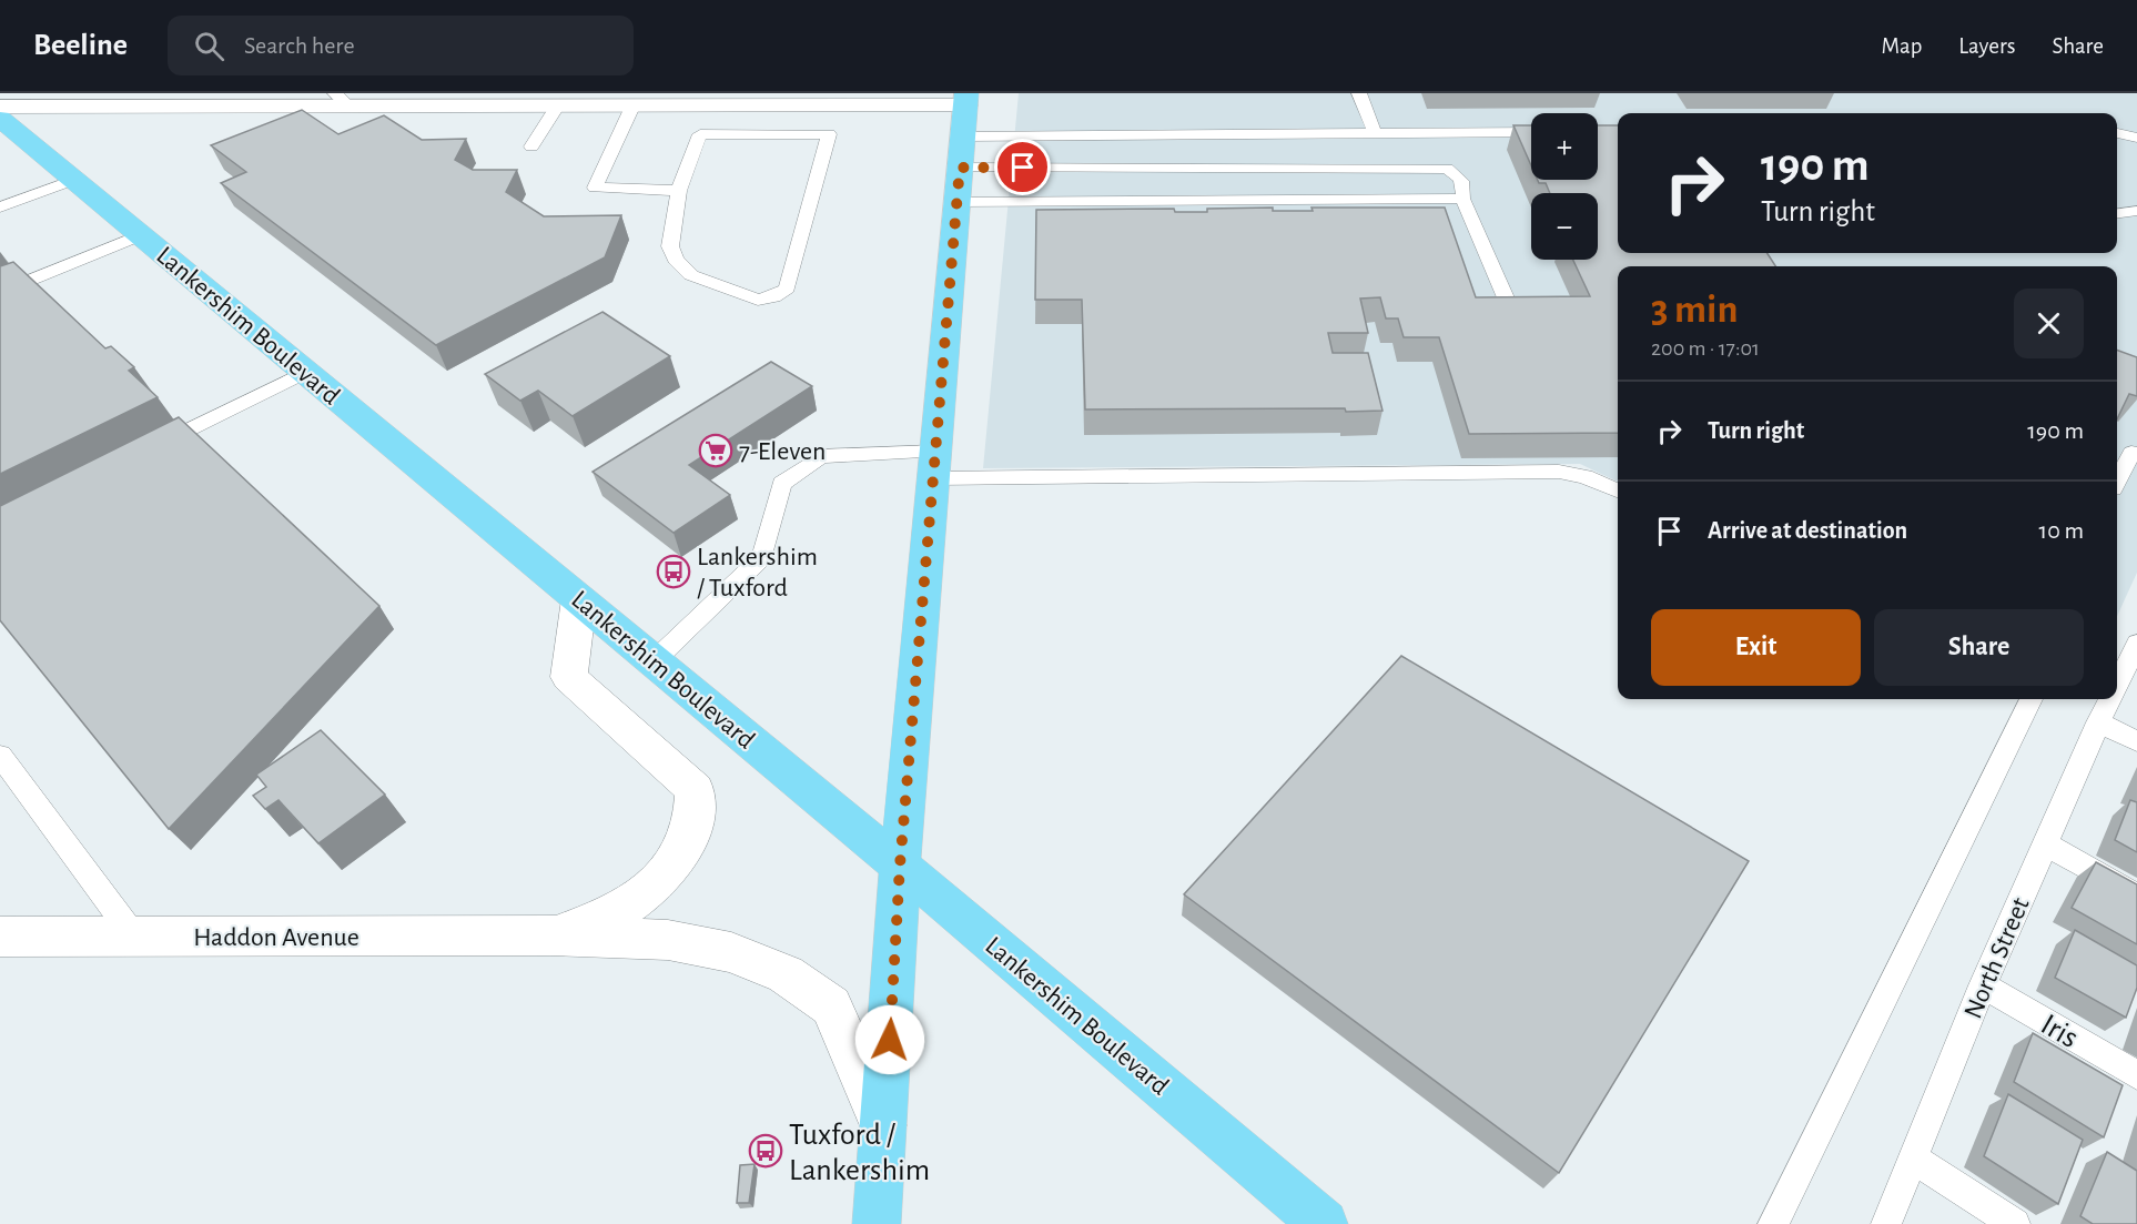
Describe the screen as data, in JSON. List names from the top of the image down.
{
  "streets": {
    "main road": ["Lankershim Boulevard"],
    "street": ["Haddon Avenue"],
    "lane": ["North Street", "Iris"]
  },
  "crossings": [
    ["Lankershim Boulevard", "Haddon Avenue"],
    ["North Street", "Iris"]
  ],
  "places": {
    "supermarket": ["7-Eleven"],
    "bus stop": ["Lankershim / Tuxford", "Tuxford / Lankershim"]
  },
  "page": {
    "header": "Beeline",
    "search": "Search here",
    "nav": ["Map", "Layers", "Share"],
    "map_buttons": ["+", "−"],
    "turn": ["190 m", "Turn right"],
    "heading": ["3 min", "200 m · 17:01"],
    "list": [
      {
        "name": "Turn right",
        "value": "190 m"
      },
      {
        "name": "Arrive at destination",
        "value": "10 m"
      }
    ],
    "buttons": ["Exit", "Share"]
  }
}
